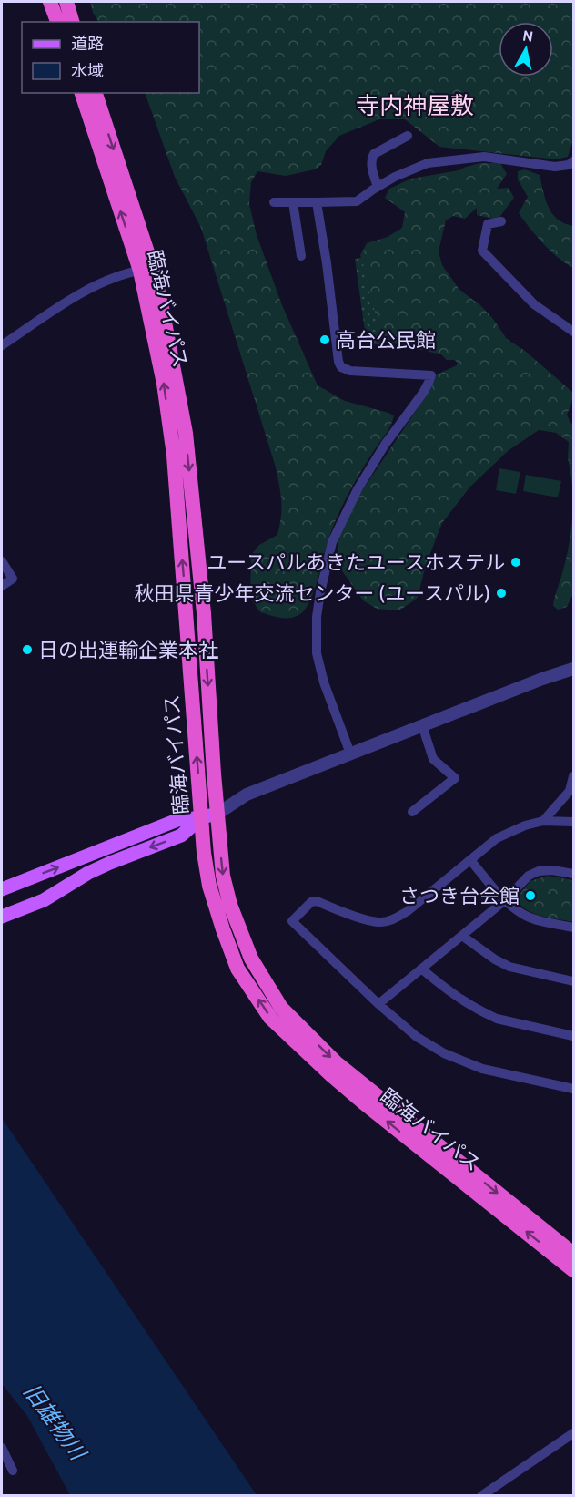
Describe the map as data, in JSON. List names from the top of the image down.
{
  "streets": {
    "highway": ["臨海バイパス"]
  },
  "districts": ["寺内神屋敷"],
  "water": ["旧雄物川"],
  "places": [
    "高台公民館",
    "ユースパルあきたユースホステル",
    "秋田県青少年交流センター (ユースパル)",
    "日の出運輸企業本社",
    "さつき台会館"
  ],
  "legend": ["道路", "水域"],
  "north": "top"
}
